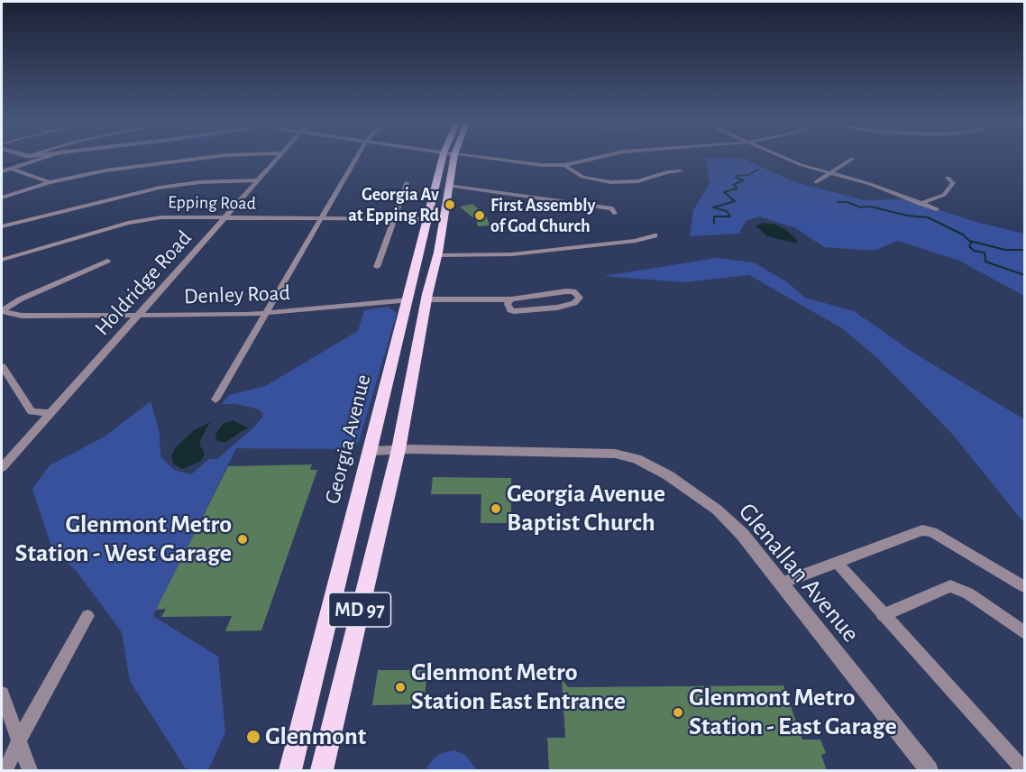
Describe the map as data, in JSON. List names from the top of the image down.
{
  "streets": {
    "main road": ["Georgia Avenue", "MD 97"],
    "street": [
      "Epping Road",
      "Holdridge Road",
      "Denley Road",
      "Glenallan Avenue"
    ]
  },
  "crossings": [
    ["Epping Road", "Holdridge Road"],
    ["Epping Road", "Georgia Avenue"],
    ["Holdridge Road", "Denley Road"],
    ["Denley Road", "Georgia Avenue"],
    ["Georgia Avenue", "Glenallan Avenue"]
  ],
  "places": [
    "Georgia Av at Epping Rd",
    "First Assembly of God Church",
    "Georgia Avenue Baptist Church",
    "Glenmont Metro Station - West Garage",
    "Glenmont Metro Station East Entrance",
    "Glenmont Metro Station - East Garage",
    "Glenmont"
  ]
}
